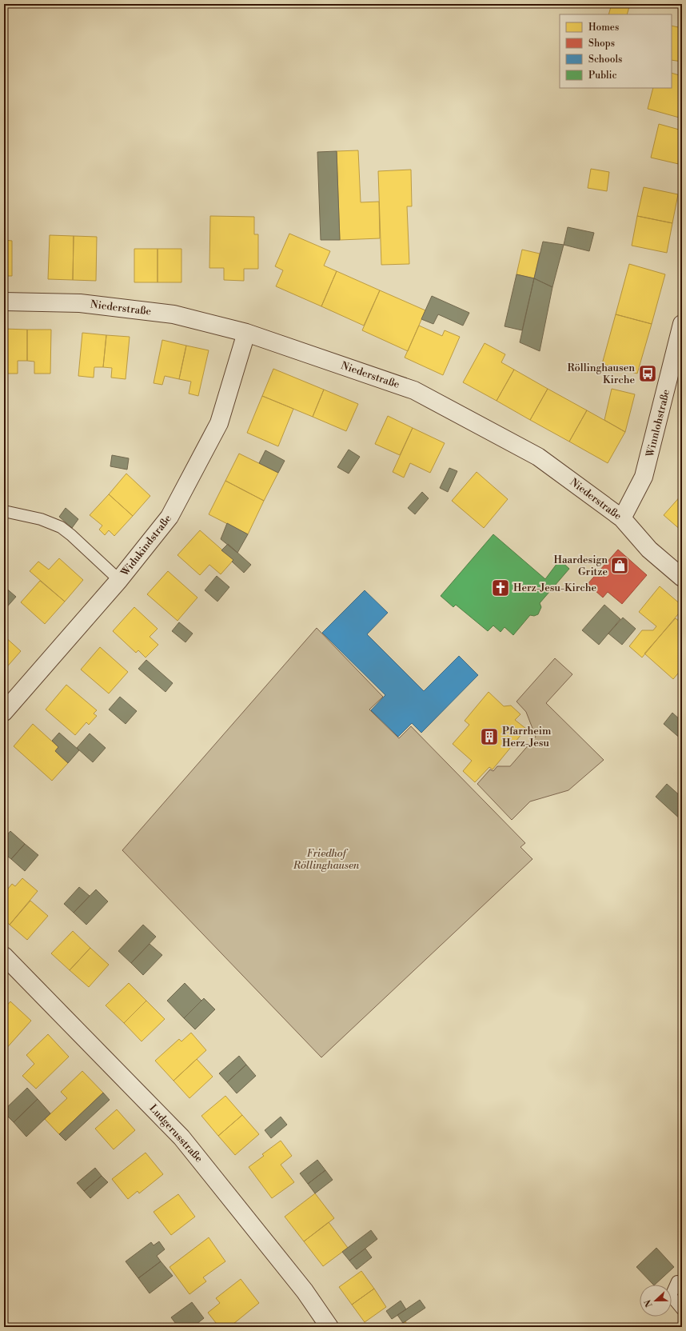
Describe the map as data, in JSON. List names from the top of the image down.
{
  "streets": {
    "street": [
      "Niederstraße",
      "Winnlohstraße",
      "Widukindstraße",
      "Ludgerusstraße"
    ]
  },
  "crossings": [
    ["Niederstraße", "Winnlohstraße"],
    ["Niederstraße", "Widukindstraße"]
  ],
  "parks": ["Friedhof Röllinghausen"],
  "places": {
    "bus stop": ["Röllinghausen Kirche"],
    "shop": ["Haardesign Gritze"],
    "church": ["Herz-Jesu-Kirche"],
    "building": ["Pfarrheim Herz-Jesu"]
  },
  "legend": [
    "Homes",
    "Shops",
    "Schools",
    "Public"
  ],
  "north": "left"
}
